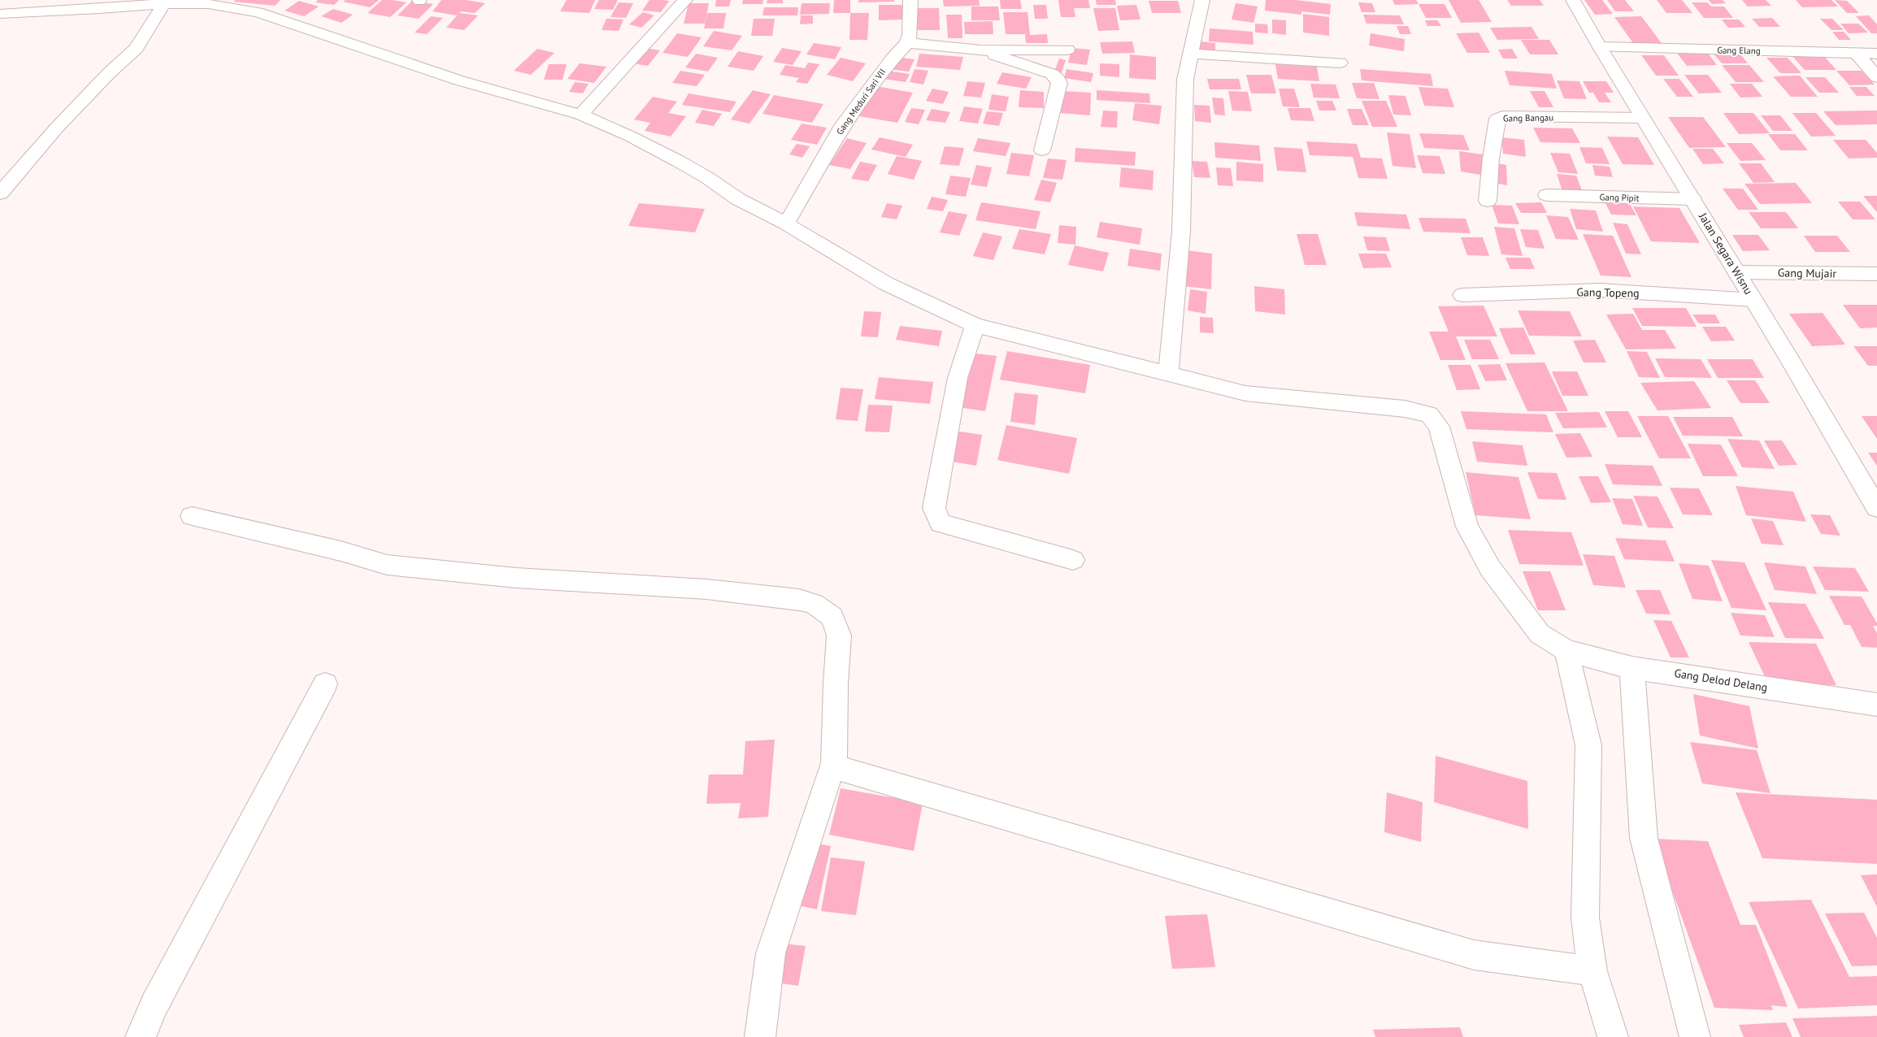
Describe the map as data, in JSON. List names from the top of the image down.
{
  "streets": {
    "street": [
      "Gang Elang",
      "Gang Meduri Sari VII",
      "Gang Bangau",
      "Gang Pipit",
      "Jalan Segara Wisnu",
      "Gang Mujair",
      "Gang Topeng",
      "Gang Delod Delang"
    ]
  },
  "crossings": [
    ["Gang Elang", "Jalan Segara Wisnu"],
    ["Gang Meduri Sari VII", "Gang Delod Delang"],
    ["Gang Bangau", "Jalan Segara Wisnu"],
    ["Gang Pipit", "Jalan Segara Wisnu"],
    ["Jalan Segara Wisnu", "Gang Mujair"],
    ["Jalan Segara Wisnu", "Gang Topeng"]
  ]
}
